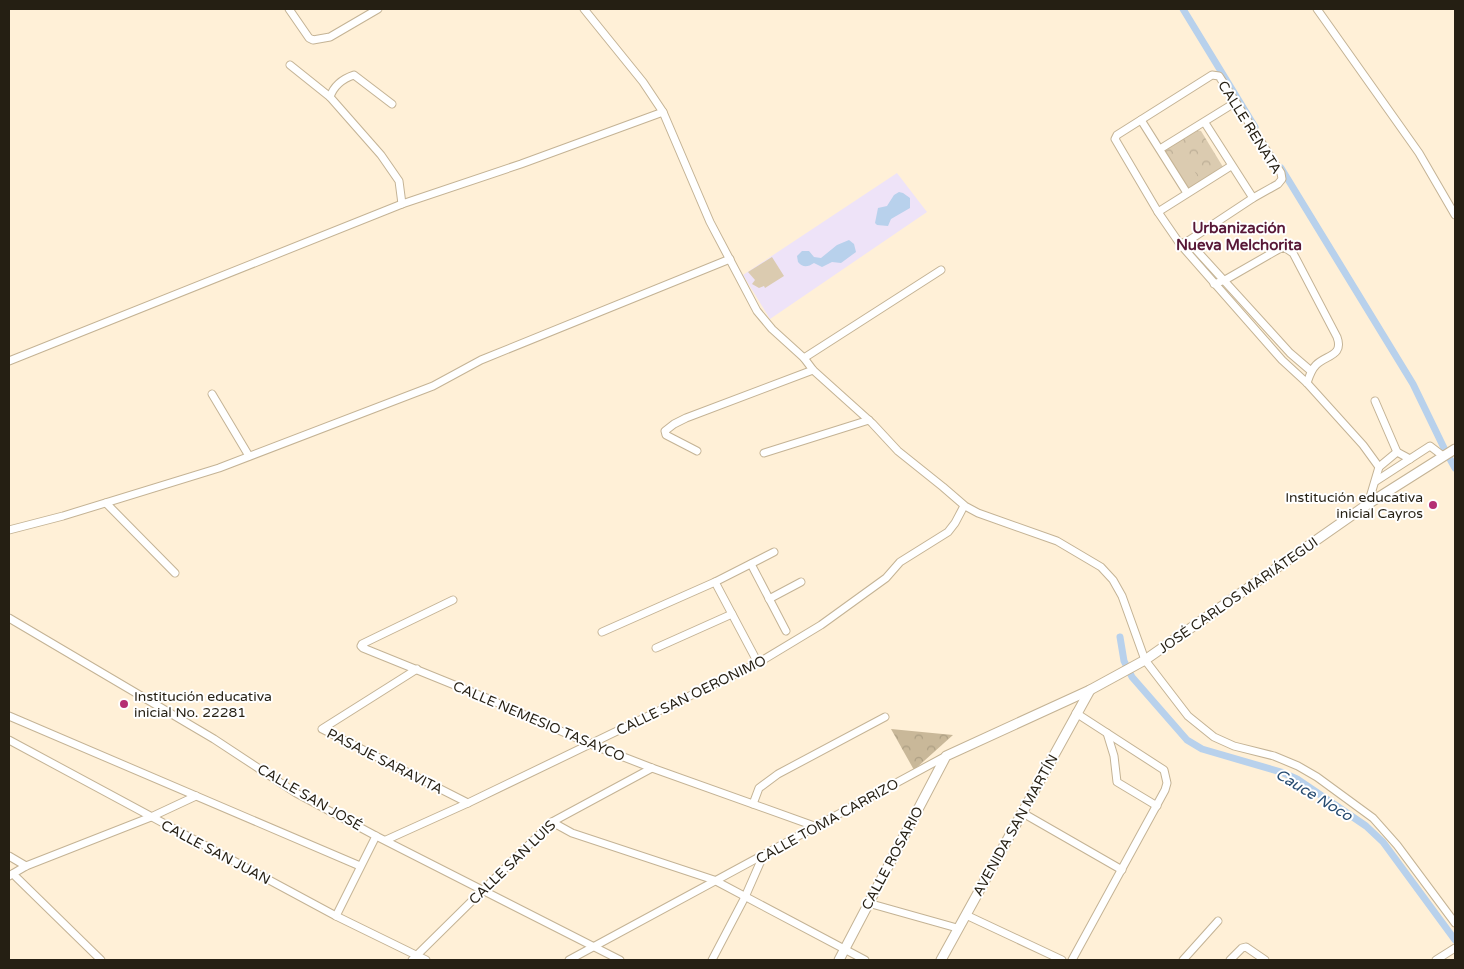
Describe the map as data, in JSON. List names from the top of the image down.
{
  "streets": {
    "main road": [
      "JOSÉ CARLOS MARIÁTEGUI",
      "CALLE TOMA CARRIZO",
      "AVENIDA SAN MARTÍN",
      "CALLE ROSARIO"
    ],
    "street": [
      "CALLE RENATA",
      "CALLE SAN OERONIMO",
      "CALLE NEMESIO TASAYCO",
      "PASAJE SARAVITA",
      "CALLE SAN JOSÉ",
      "CALLE SAN JUAN",
      "CALLE SAN LUIS"
    ]
  },
  "crossings": [
    ["JOSÉ CARLOS MARIÁTEGUI", "CALLE TOMA CARRIZO"],
    ["CALLE SAN OERONIMO", "CALLE NEMESIO TASAYCO"],
    ["CALLE SAN OERONIMO", "PASAJE SARAVITA"],
    ["CALLE SAN OERONIMO", "CALLE SAN JOSÉ"],
    ["CALLE NEMESIO TASAYCO", "PASAJE SARAVITA"],
    ["CALLE NEMESIO TASAYCO", "CALLE TOMA CARRIZO"],
    ["CALLE NEMESIO TASAYCO", "CALLE SAN LUIS"],
    ["CALLE SAN JOSÉ", "CALLE TOMA CARRIZO"],
    ["CALLE SAN JOSÉ", "CALLE SAN LUIS"],
    ["CALLE TOMA CARRIZO", "AVENIDA SAN MARTÍN"],
    ["CALLE TOMA CARRIZO", "CALLE ROSARIO"],
    ["CALLE SAN JUAN", "CALLE SAN LUIS"]
  ],
  "districts": ["Urbanización Nueva Melchorita"],
  "water": ["Cauce Noco"],
  "places": ["Institución educativa inicial Cayros", "Institución educativa inicial No. 22281"]
}
